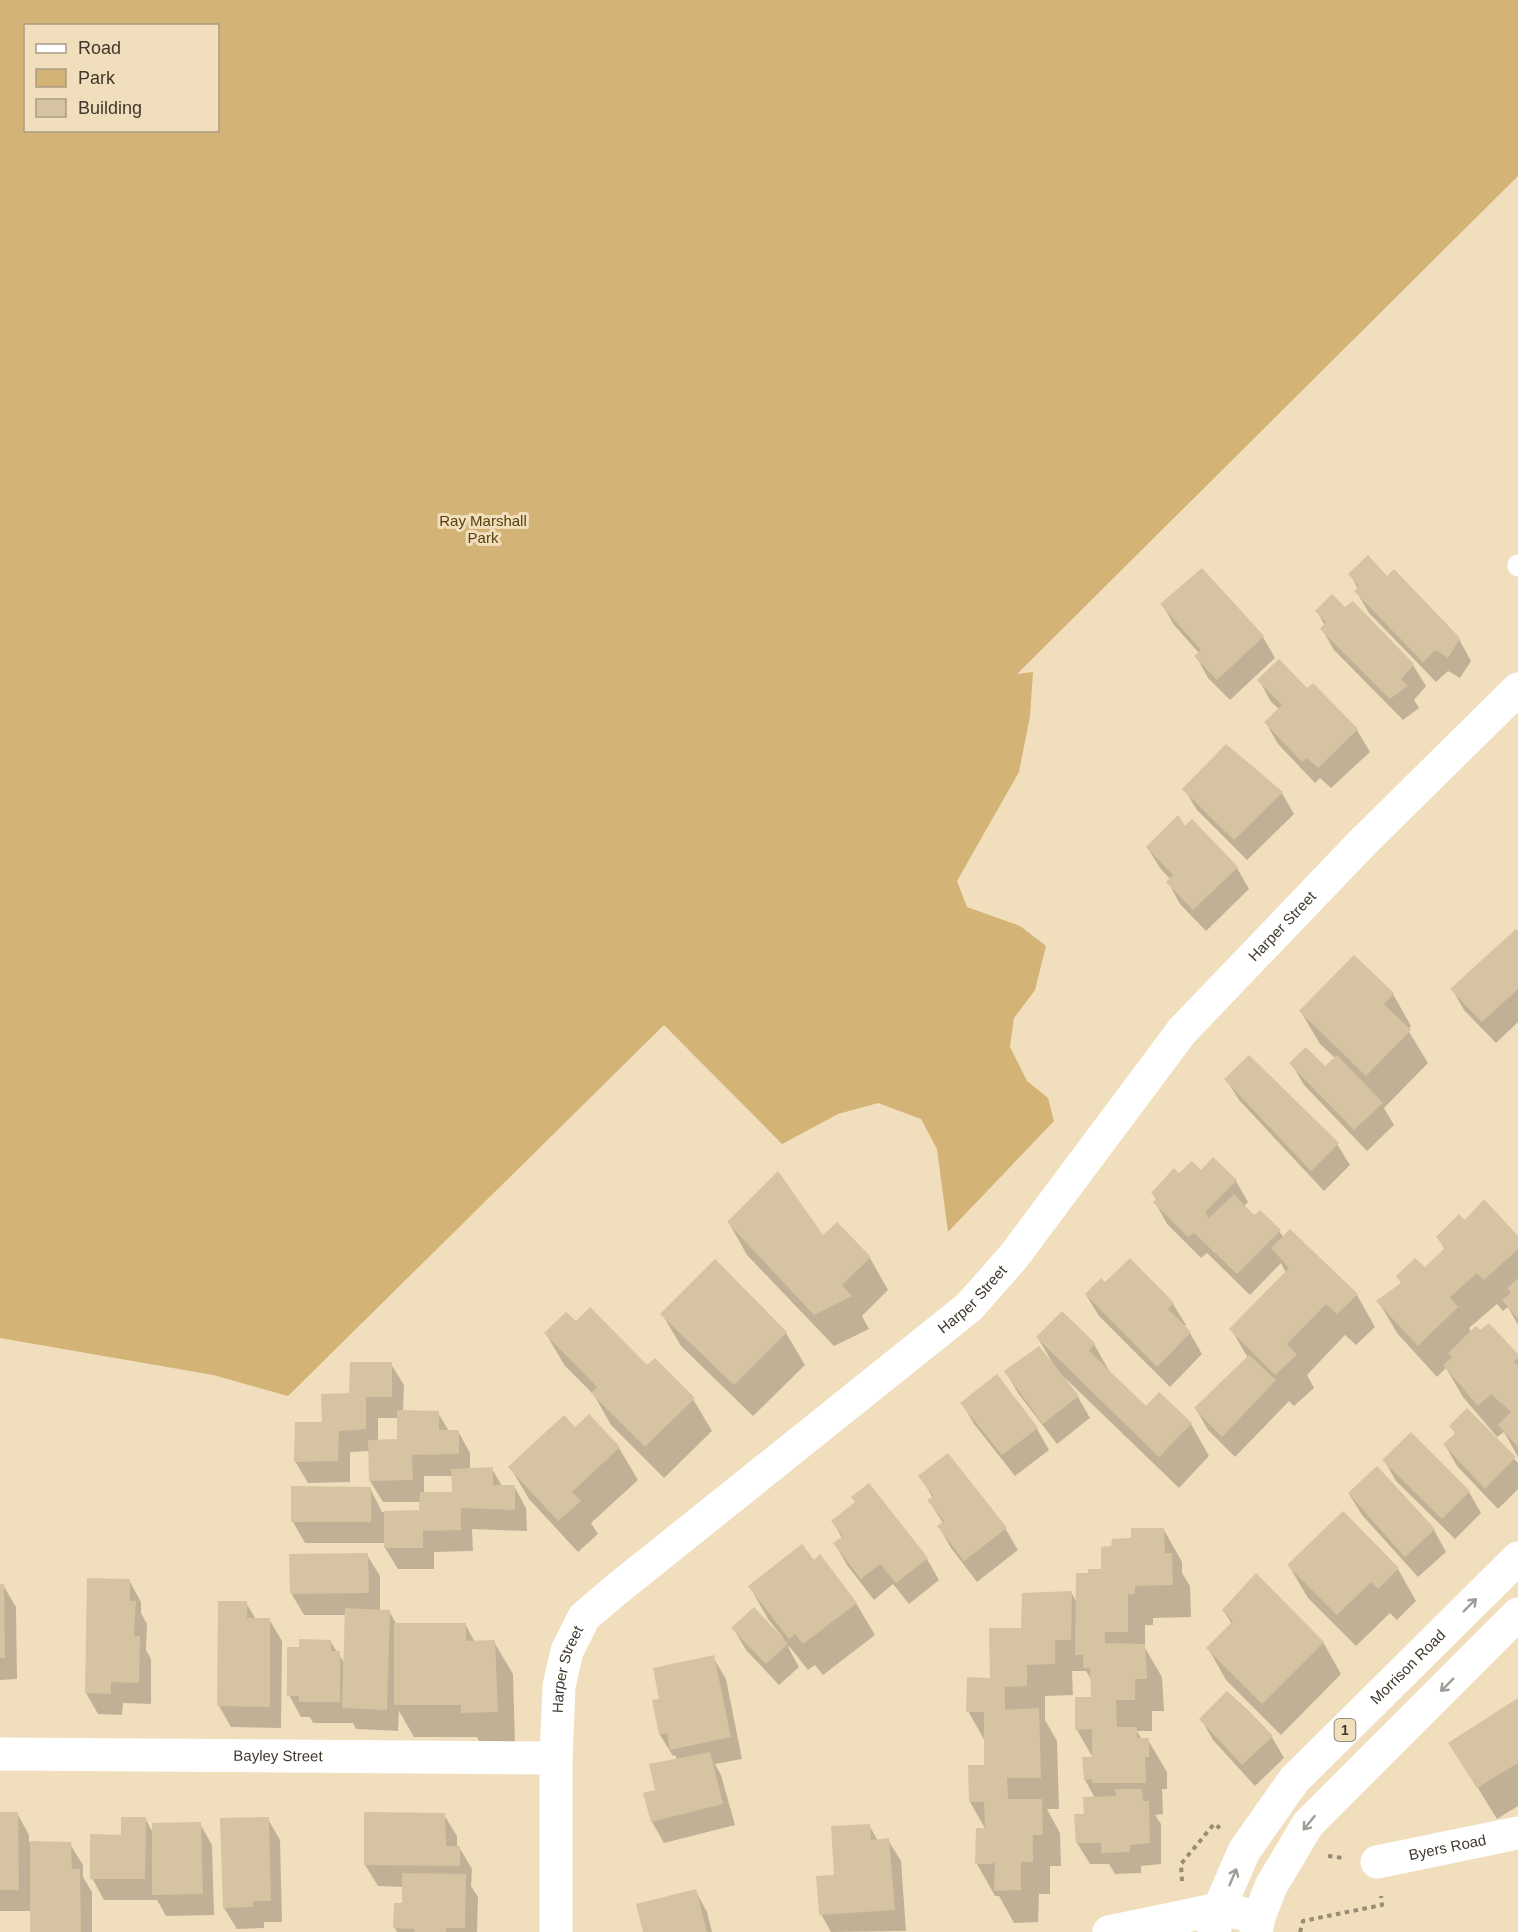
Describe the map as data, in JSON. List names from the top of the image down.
{
  "streets": {
    "street": [
      "Harper Street",
      "Morrison Road",
      "1",
      "Bayley Street",
      "Byers Road"
    ]
  },
  "crossings": [
    ["Harper Street", "Bayley Street"]
  ],
  "parks": ["Ray Marshall Park"],
  "legend": ["Road", "Park", "Building"]
}
